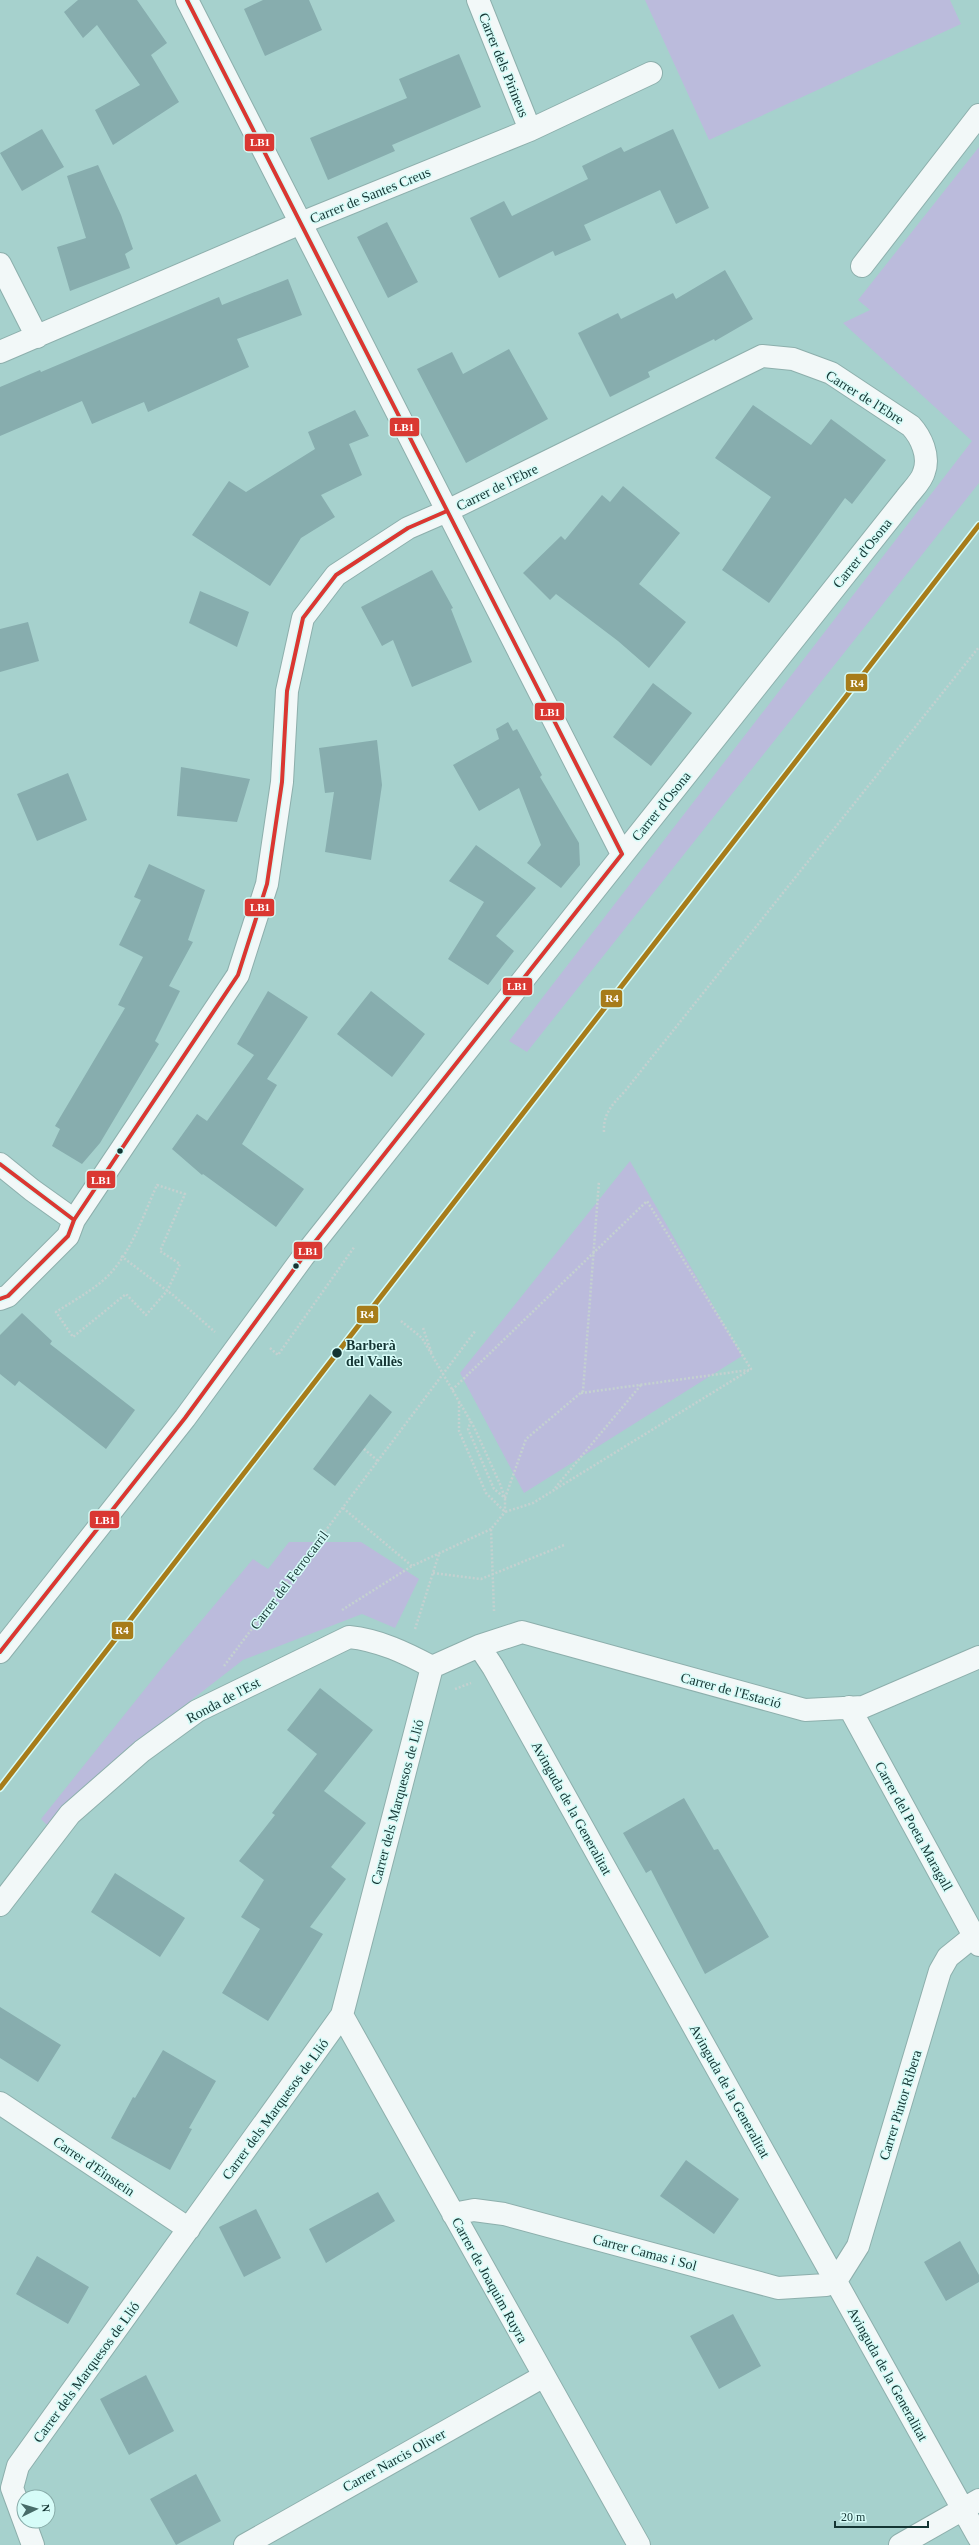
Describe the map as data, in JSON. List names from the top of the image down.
{
  "streets": {
    "street": [
      "Carrer dels Pirineus",
      "Carrer de Santes Creus",
      "Carrer de l'Ebre",
      "Carrer d'Osona",
      "Carrer de l'Estació",
      "Ronda de l'Est",
      "Carrer dels Marquesos de Llió",
      "Avinguda de la Generalitat",
      "Carrer del Poeta Maragall",
      "Carrer Pintor Ribera",
      "Carrer d'Einstein",
      "Carrer Camas i Sol",
      "Carrer de Joaquim Ruyra",
      "Carrer Narcis Oliver"
    ],
    "path": ["Carrer del Ferrocarril"]
  },
  "crossings": [
    ["Carrer dels Pirineus", "Carrer de Santes Creus"],
    ["Carrer de l'Ebre", "Carrer d'Osona"],
    ["Carrer de l'Estació", "Avinguda de la Generalitat"],
    ["Carrer de l'Estació", "Carrer del Poeta Maragall"],
    ["Ronda de l'Est", "Carrer dels Marquesos de Llió"],
    ["Carrer dels Marquesos de Llió", "Carrer d'Einstein"],
    ["Carrer dels Marquesos de Llió", "Carrer de Joaquim Ruyra"],
    ["Avinguda de la Generalitat", "Carrer Pintor Ribera"],
    ["Avinguda de la Generalitat", "Carrer Camas i Sol"],
    ["Carrer del Poeta Maragall", "Carrer Pintor Ribera"],
    ["Carrer Pintor Ribera", "Carrer Camas i Sol"],
    ["Carrer Camas i Sol", "Carrer de Joaquim Ruyra"],
    ["Carrer de Joaquim Ruyra", "Carrer Narcis Oliver"]
  ],
  "places": ["Barberà del Vallès"],
  "lines": ["transit line LB1", "transit line R4"],
  "scale_bar": "20 m",
  "north": "right"
}
